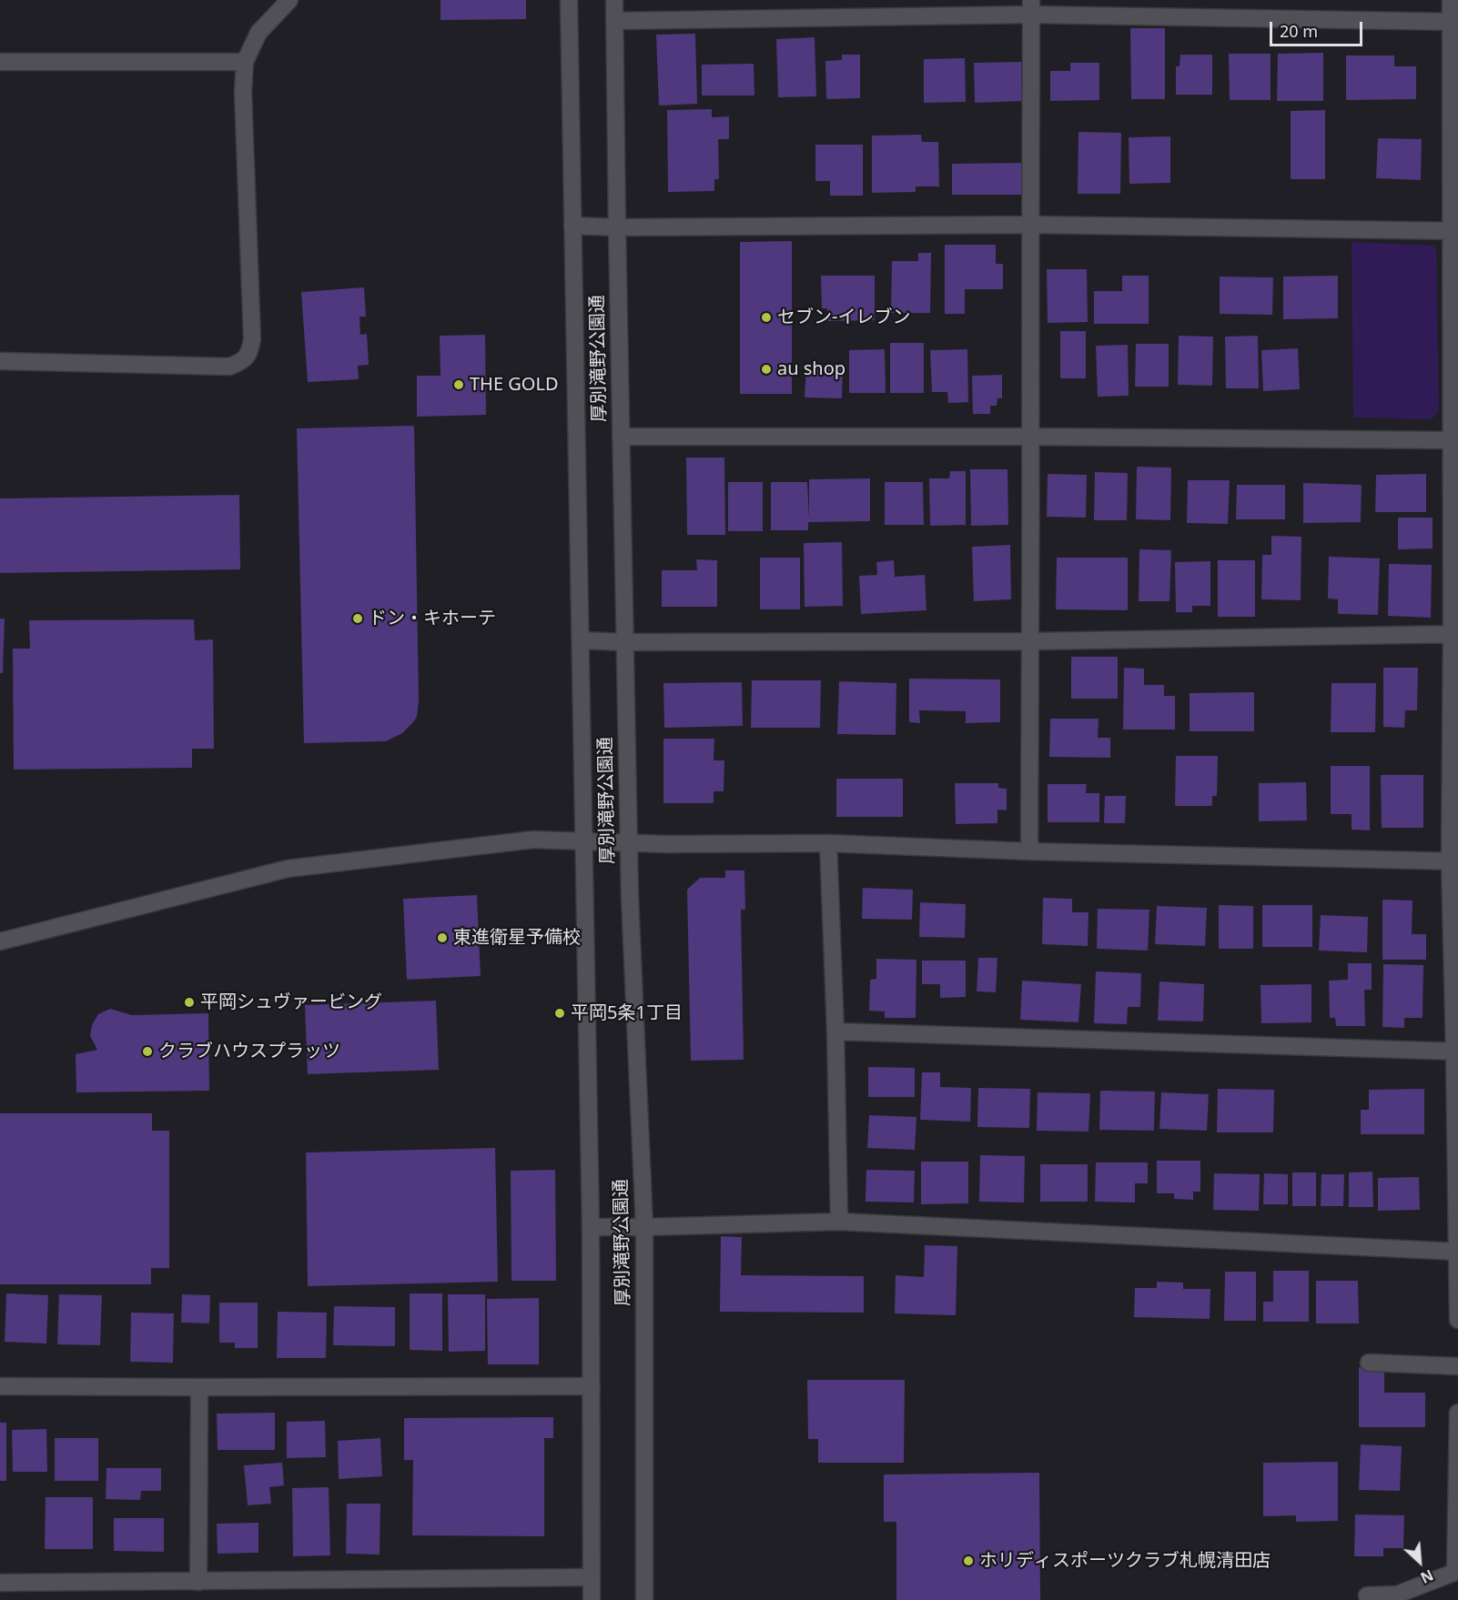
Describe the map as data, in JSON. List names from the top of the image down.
{
  "streets": {
    "street": ["厚別滝野公園通"]
  },
  "places": [
    "セブン-イレブン",
    "au shop",
    "THE GOLD",
    "ドン・キホーテ",
    "東進衛星予備校",
    "平岡シュヴァービング",
    "平岡5条1丁目",
    "クラブハウスプラッツ",
    "ホリディスポーツクラブ札幌清田店"
  ],
  "scale_bar": "20 m",
  "north": "bottom right"
}
